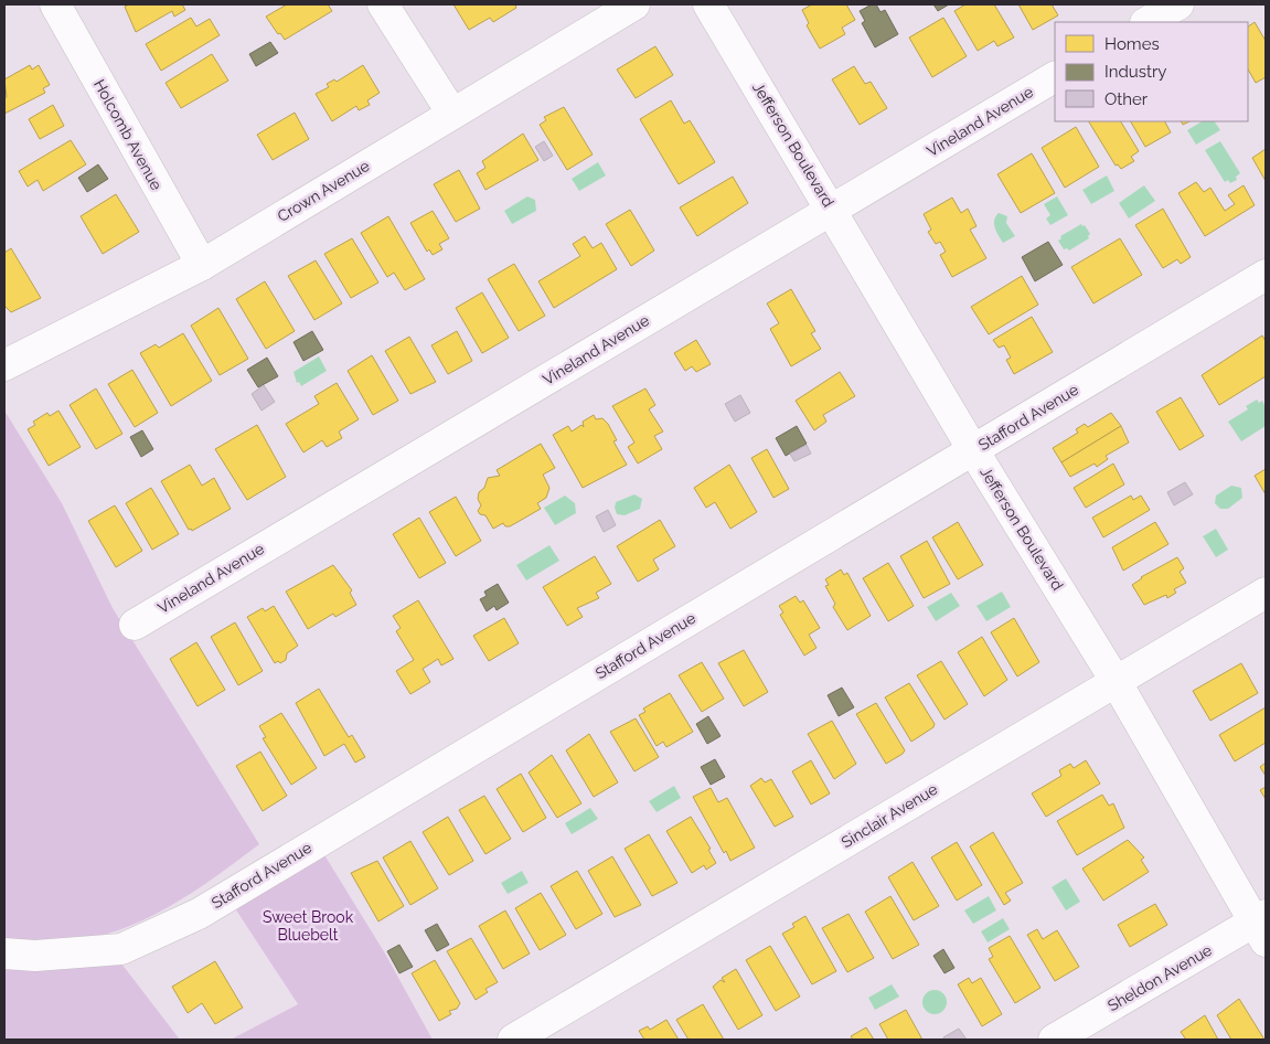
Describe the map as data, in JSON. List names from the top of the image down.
{
  "streets": {
    "street": [
      "Vineland Avenue",
      "Holcomb Avenue",
      "Jefferson Boulevard",
      "Crown Avenue",
      "Stafford Avenue",
      "Sinclair Avenue",
      "Sheldon Avenue"
    ]
  },
  "crossings": [
    ["Vineland Avenue", "Jefferson Boulevard"],
    ["Holcomb Avenue", "Crown Avenue"],
    ["Jefferson Boulevard", "Stafford Avenue"],
    ["Jefferson Boulevard", "Sinclair Avenue"],
    ["Jefferson Boulevard", "Sheldon Avenue"]
  ],
  "parks": ["Sweet Brook Bluebelt"],
  "legend": ["Homes", "Industry", "Other"]
}
